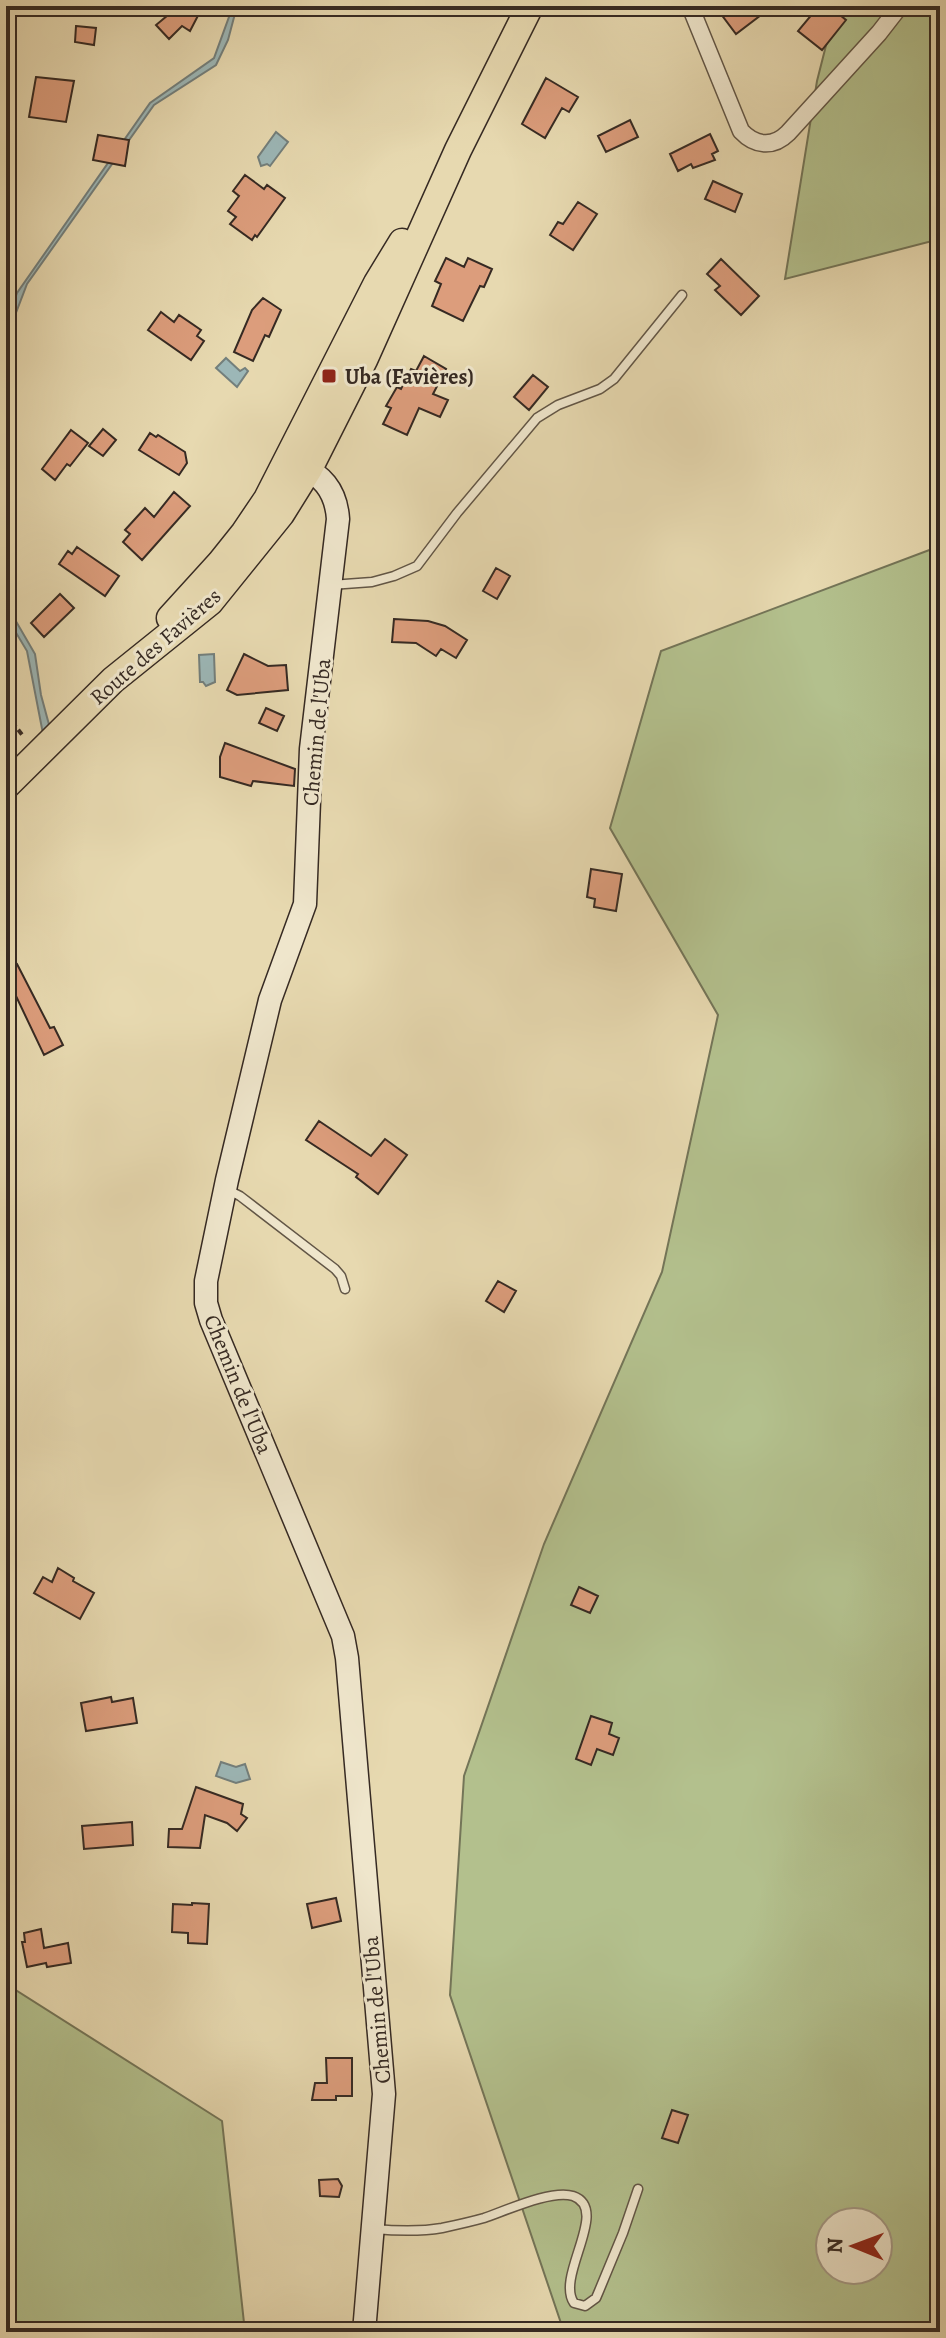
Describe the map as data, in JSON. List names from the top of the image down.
{
  "streets": {
    "main road": ["Route des Favières"],
    "street": ["Chemin de l'Uba"]
  },
  "crossings": [
    ["Route des Favières", "Chemin de l'Uba"]
  ],
  "places": {
    "transit": ["Uba (Favières)"]
  },
  "north": "left"
}
